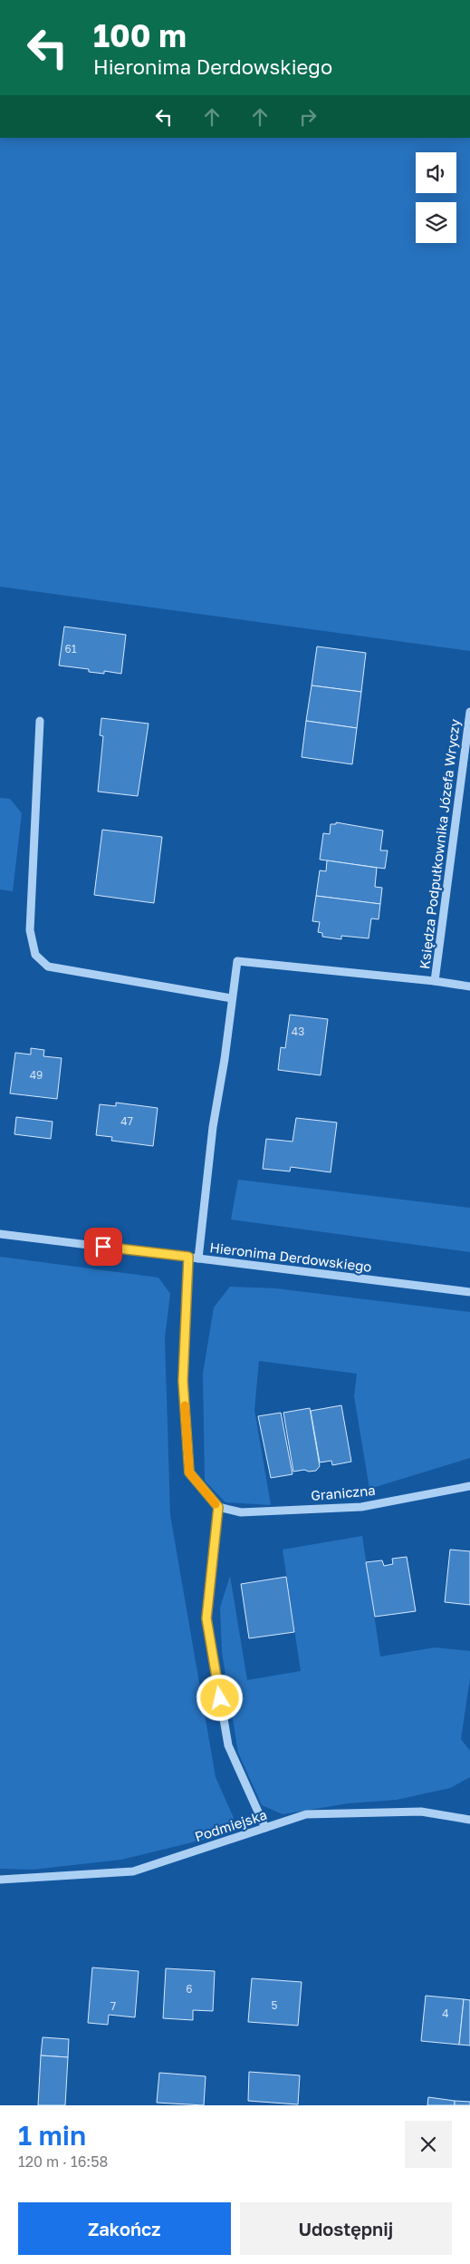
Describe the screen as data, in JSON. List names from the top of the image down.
{
  "streets": {
    "street": [
      "Księdza Podpułkownika Józefa Wryczy",
      "Hieronima Derdowskiego",
      "Graniczna",
      "Podmiejska"
    ]
  },
  "house_numbers": [
    "61",
    "43",
    "49",
    "47",
    "6",
    "5",
    "7",
    "4"
  ],
  "page": {
    "turn": ["100 m", "Hieronima Derdowskiego"],
    "heading": ["1 min", "120 m · 16:58"],
    "buttons": ["Zakończ", "Udostępnij"]
  }
}
